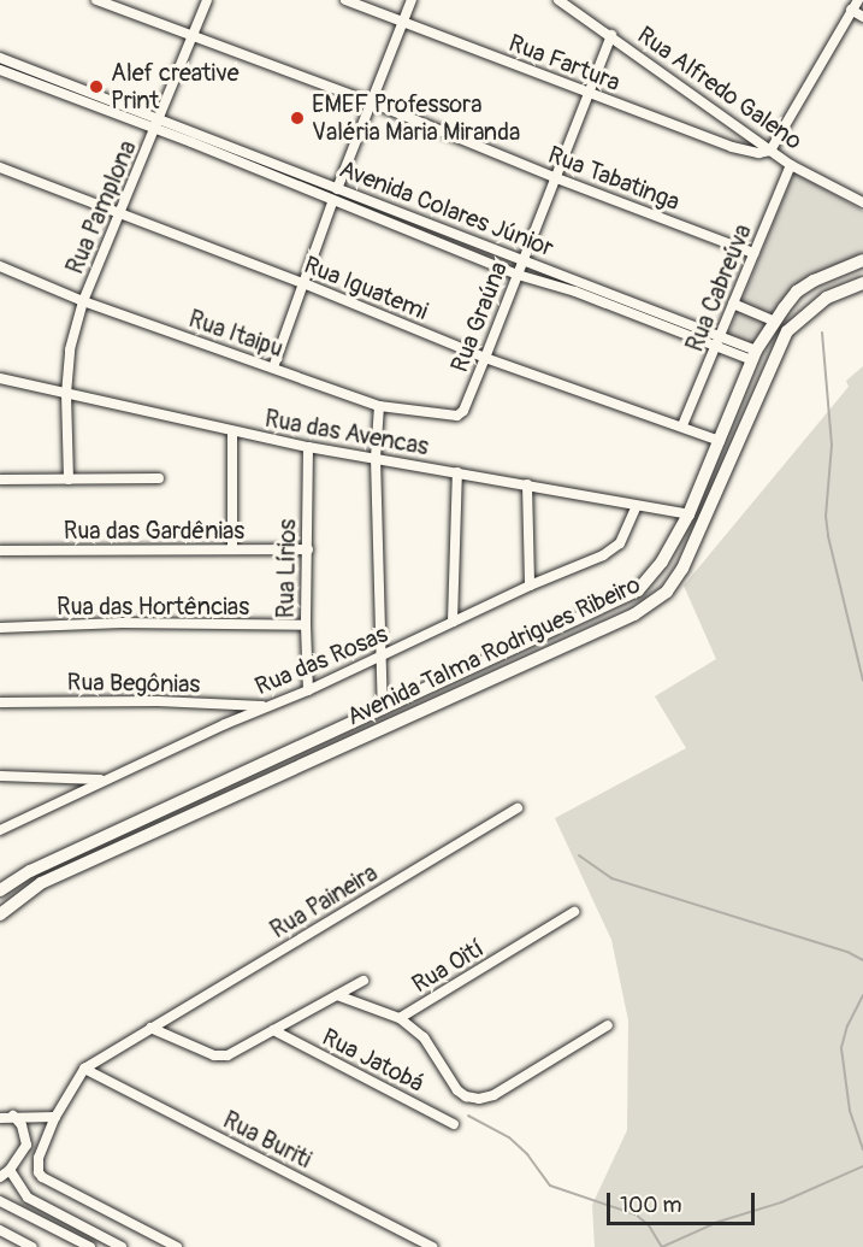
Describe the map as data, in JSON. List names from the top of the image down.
{
  "streets": {
    "main road": ["Avenida Talma Rodrigues Ribeiro"],
    "street": [
      "Rua Fartura",
      "Rua Alfredo Galeno",
      "Rua Tabatinga",
      "Rua Pamplona",
      "Avenida Colares Júnior",
      "Rua Iguatemi",
      "Rua Cabreúva",
      "Rua Graúna",
      "Rua Itaipu",
      "Rua das Avencas",
      "Rua das Gardênias",
      "Rua Lírios",
      "Rua das Hortências",
      "Rua das Rosas",
      "Rua Begônias",
      "Rua Paineira",
      "Rua Oití",
      "Rua Jatobá",
      "Rua Buriti"
    ]
  },
  "crossings": [
    ["Rua Fartura", "Rua Alfredo Galeno"],
    ["Rua Fartura", "Rua Graúna"],
    ["Rua Alfredo Galeno", "Rua Cabreúva"],
    ["Rua Alfredo Galeno", "Rua Graúna"],
    ["Rua Tabatinga", "Rua Pamplona"],
    ["Rua Tabatinga", "Rua Cabreúva"],
    ["Rua Tabatinga", "Rua Graúna"],
    ["Rua Pamplona", "Avenida Colares Júnior"],
    ["Rua Pamplona", "Rua Iguatemi"],
    ["Rua Pamplona", "Rua Itaipu"],
    ["Rua Pamplona", "Rua das Avencas"],
    ["Avenida Colares Júnior", "Rua Cabreúva"],
    ["Avenida Colares Júnior", "Rua Graúna"],
    ["Avenida Colares Júnior", "Avenida Talma Rodrigues Ribeiro"],
    ["Rua Iguatemi", "Rua Cabreúva"],
    ["Rua Iguatemi", "Rua Graúna"],
    ["Rua Iguatemi", "Avenida Talma Rodrigues Ribeiro"],
    ["Rua Graúna", "Rua Itaipu"],
    ["Rua das Avencas", "Rua Lírios"],
    ["Rua das Avencas", "Avenida Talma Rodrigues Ribeiro"],
    ["Rua das Avencas", "Rua das Rosas"],
    ["Rua das Gardênias", "Rua Lírios"],
    ["Rua Lírios", "Rua das Hortências"],
    ["Rua Lírios", "Rua das Rosas"],
    ["Rua das Rosas", "Rua Begônias"],
    ["Rua Paineira", "Rua Buriti"]
  ],
  "places": ["Alef creative Print", "EMEF Professora Valéria Maria Miranda"],
  "scale_bar": "100 m"
}
